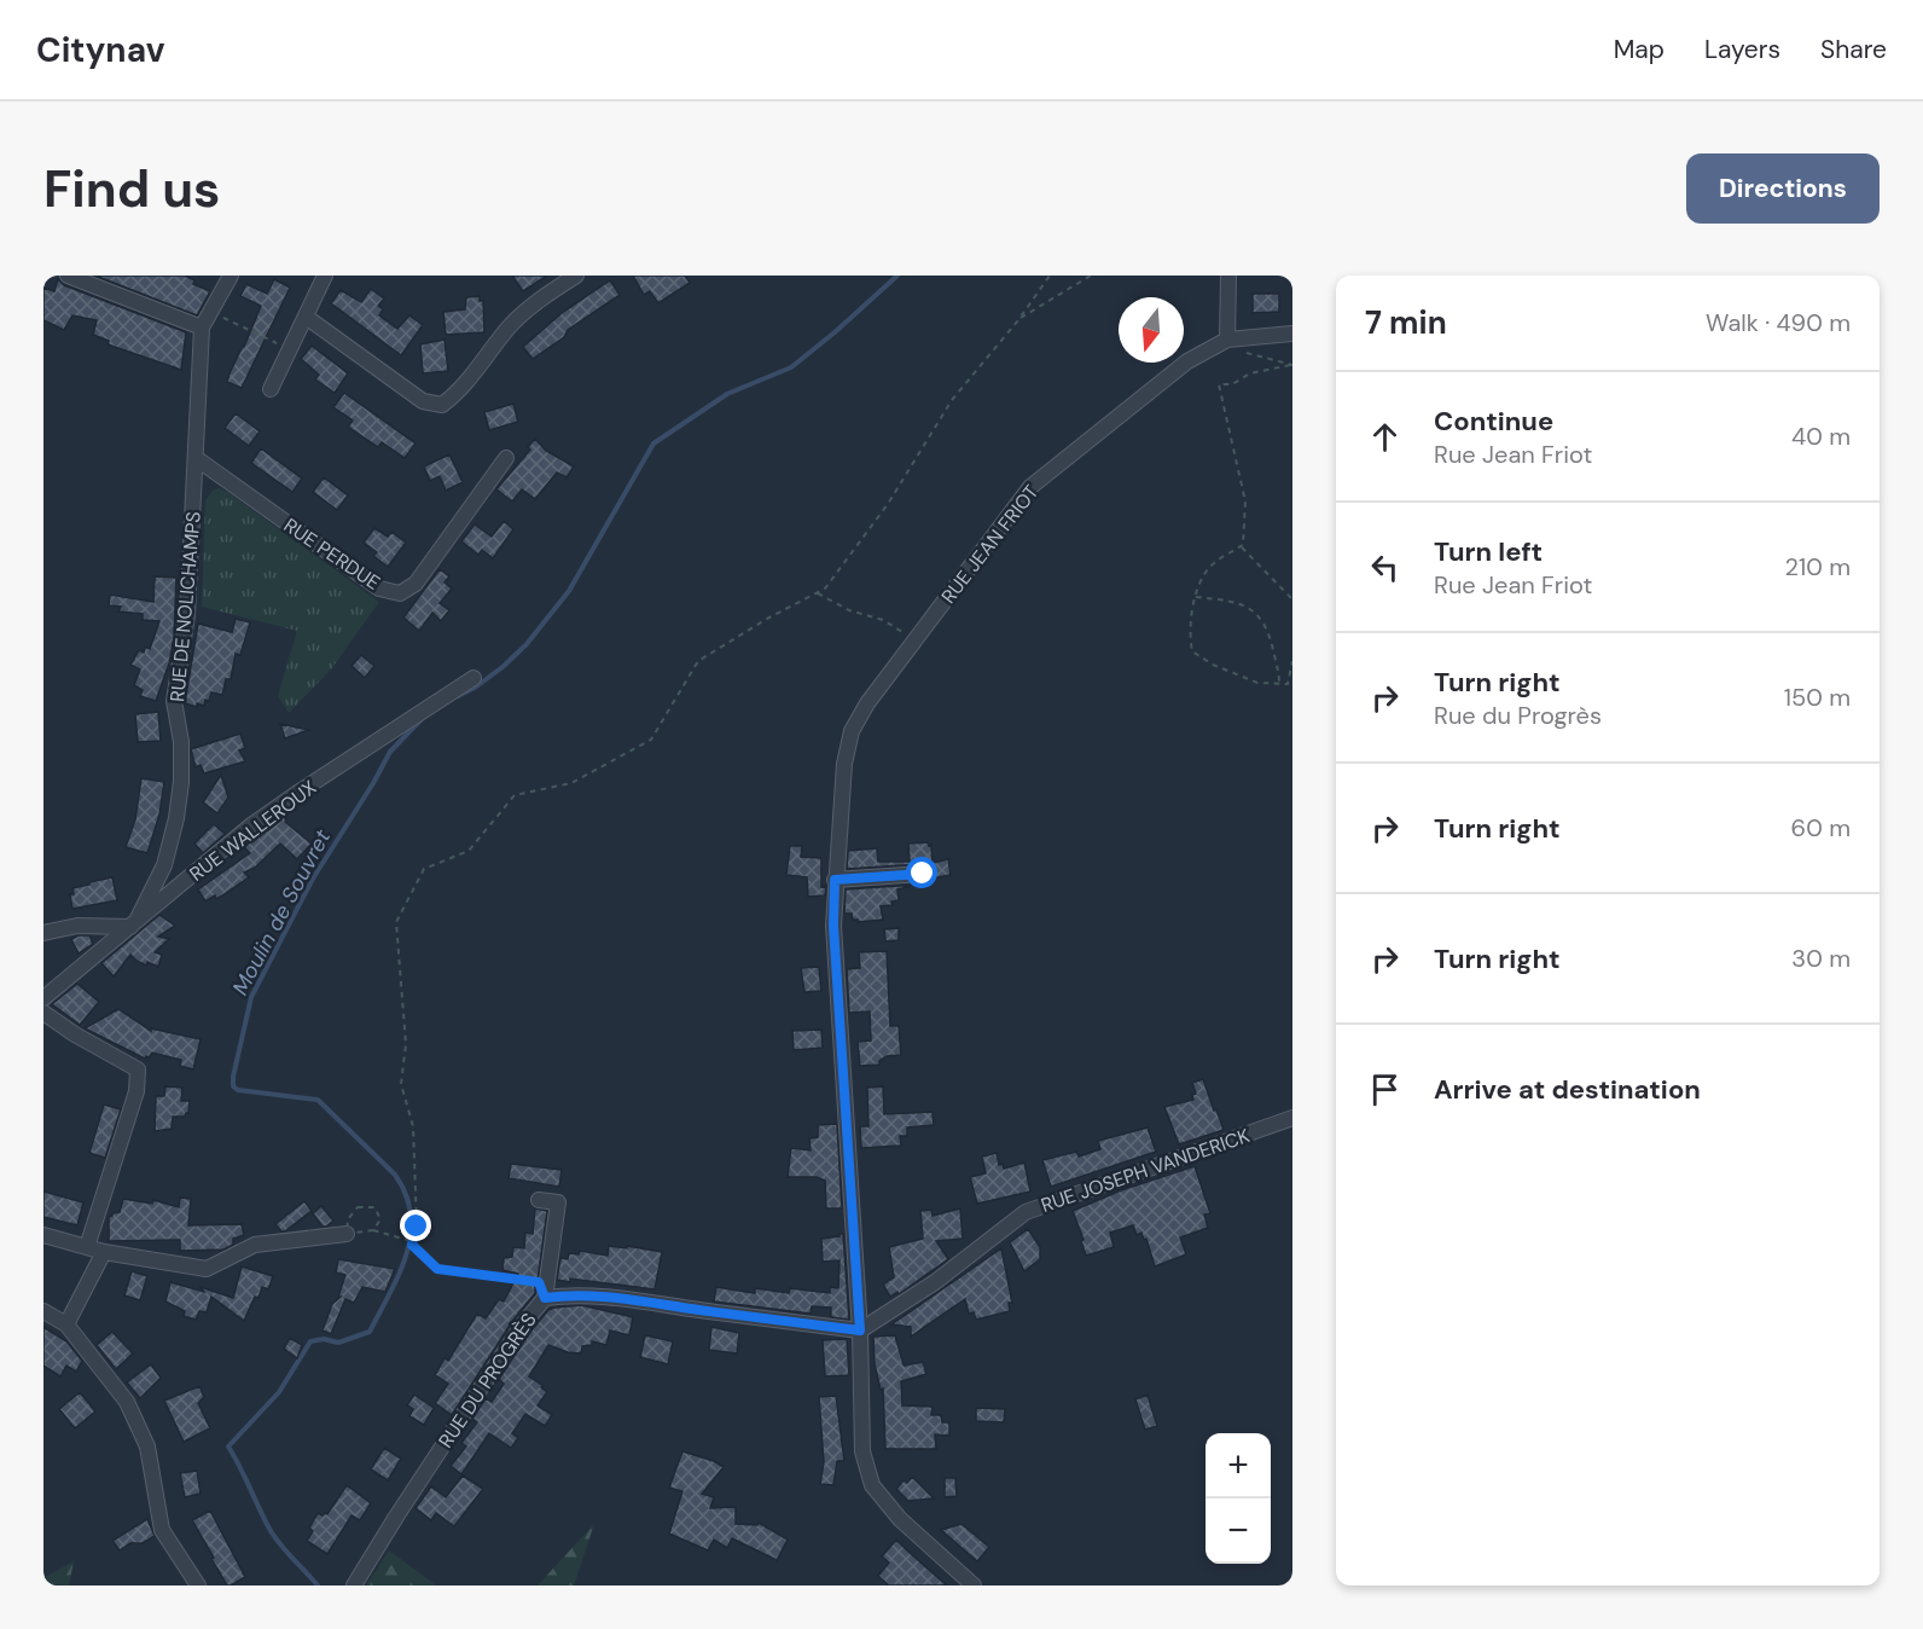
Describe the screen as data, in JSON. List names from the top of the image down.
{
  "streets": {
    "street": [
      "RUE JEAN FRIOT",
      "RUE PERDUE",
      "RUE DE NOLICHAMPS",
      "RUE WALLEROUX",
      "RUE JOSEPH VANDERICK",
      "RUE DU PROGRÈS"
    ]
  },
  "crossings": [
    ["RUE JEAN FRIOT", "RUE JOSEPH VANDERICK"],
    ["RUE JEAN FRIOT", "RUE DU PROGRÈS"],
    ["RUE PERDUE", "RUE DE NOLICHAMPS"],
    ["RUE DE NOLICHAMPS", "RUE WALLEROUX"],
    ["RUE JOSEPH VANDERICK", "RUE DU PROGRÈS"]
  ],
  "water": ["Moulin de Souvret"],
  "north": "bottom",
  "page": {
    "header": "Citynav",
    "nav": ["Map", "Layers", "Share"],
    "buttons": "Directions",
    "title": "Find us",
    "heading": ["7 min", "Walk · 490 m"],
    "list": [
      ["Continue", "Rue Jean Friot", "40 m"],
      ["Turn left", "Rue Jean Friot", "210 m"],
      ["Turn right", "Rue du Progrès", "150 m"],
      ["Turn right", "60 m"],
      ["Turn right", "30 m"],
      "Arrive at destination"
    ],
    "map_buttons": ["+", "−"]
  }
}
